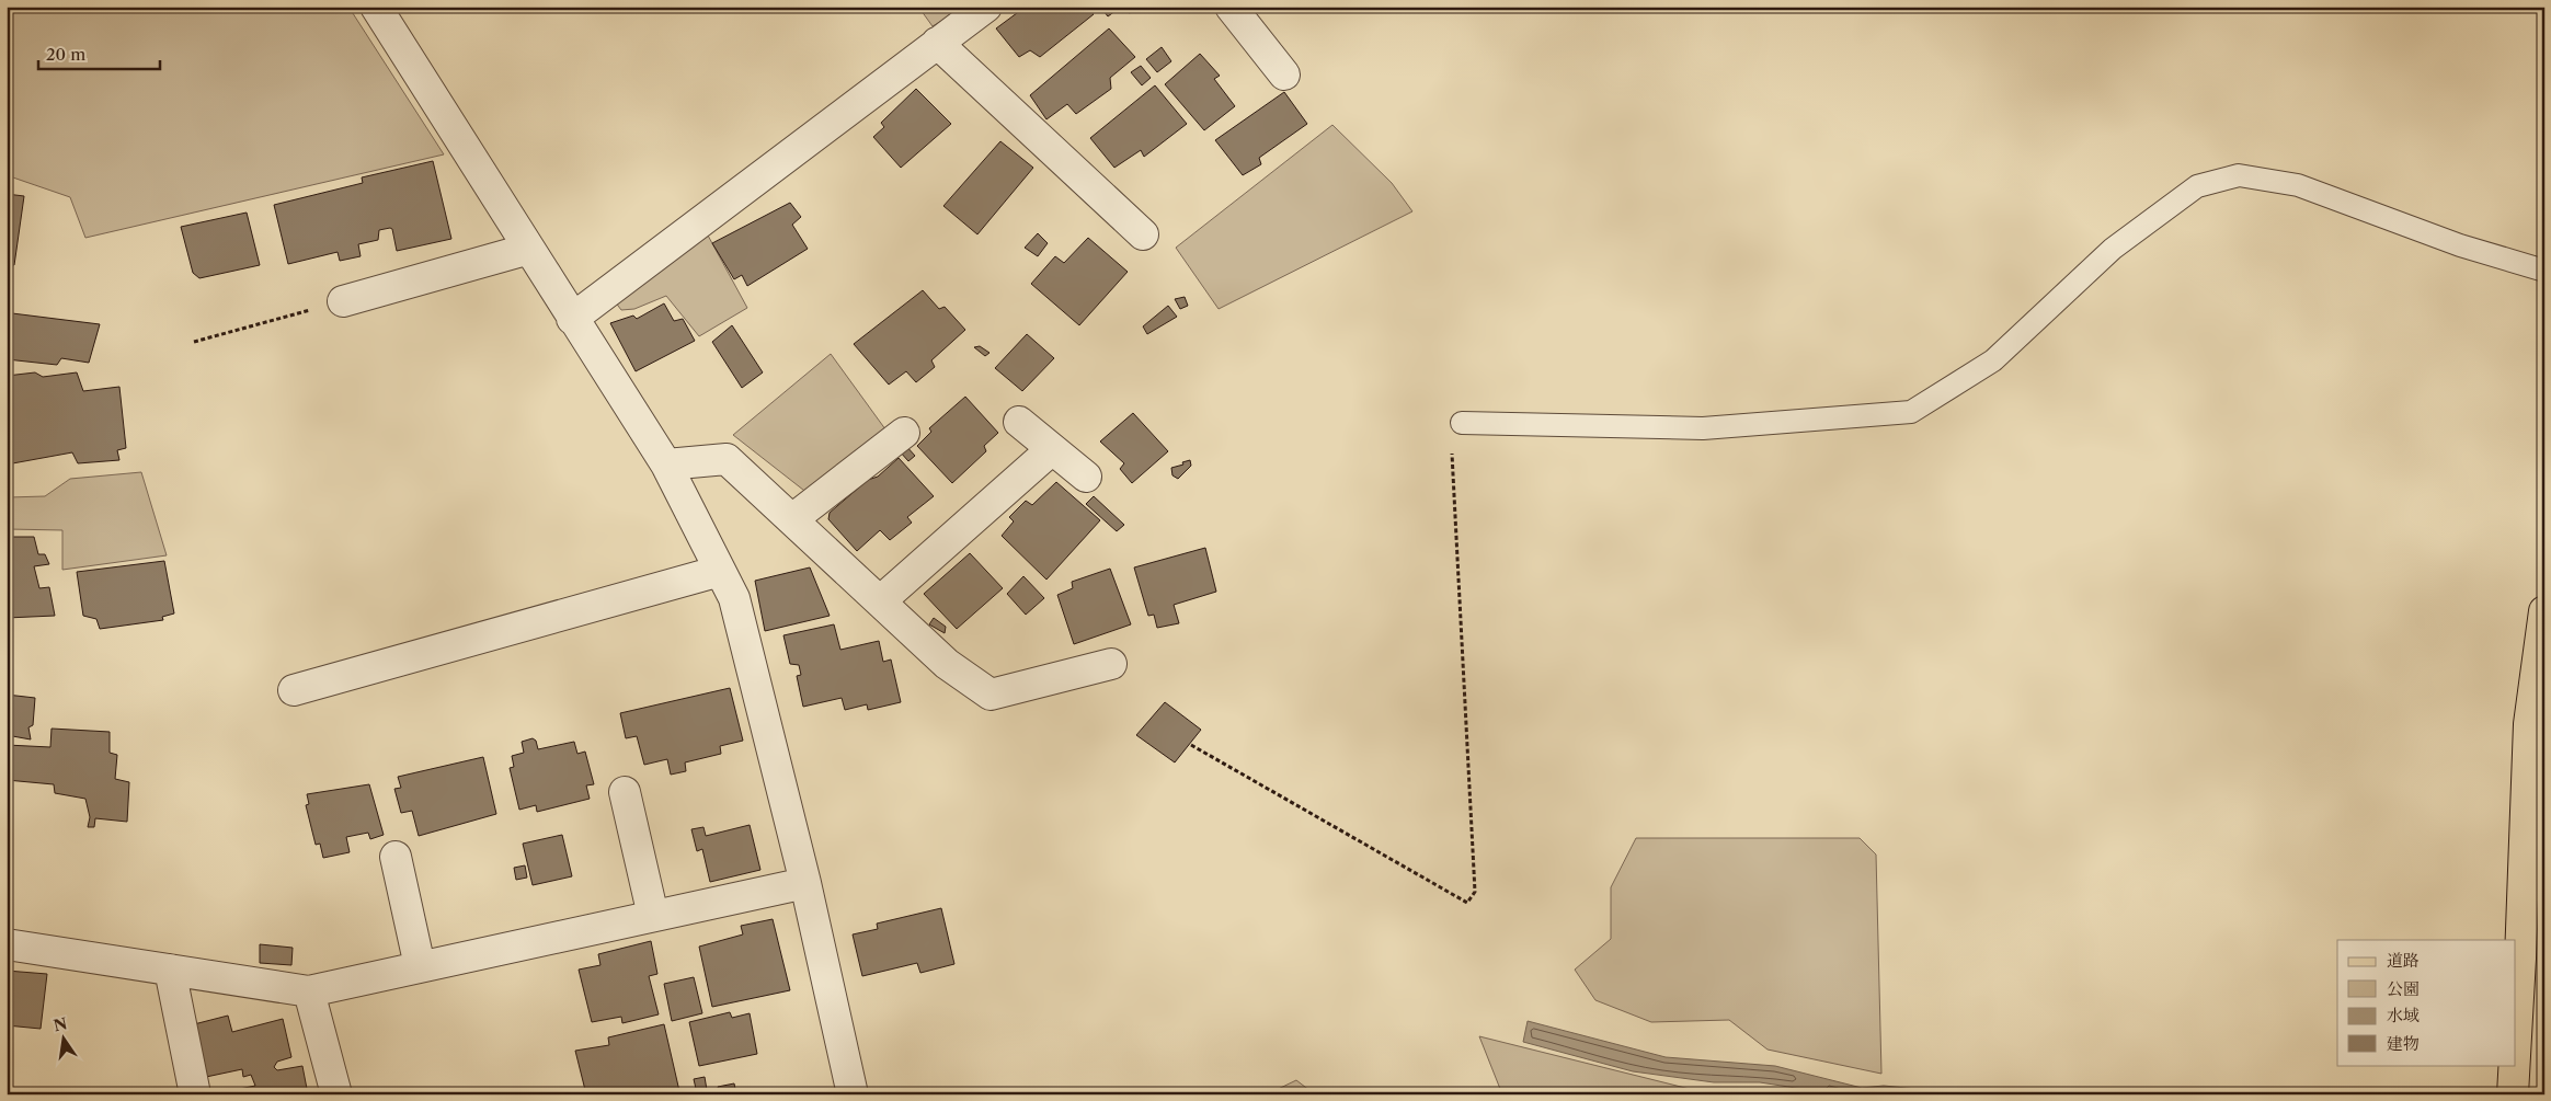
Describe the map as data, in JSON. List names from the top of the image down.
{
  "legend": [
    "道路",
    "公園",
    "水域",
    "建物"
  ],
  "scale_bar": "20 m",
  "north": "top"
}
